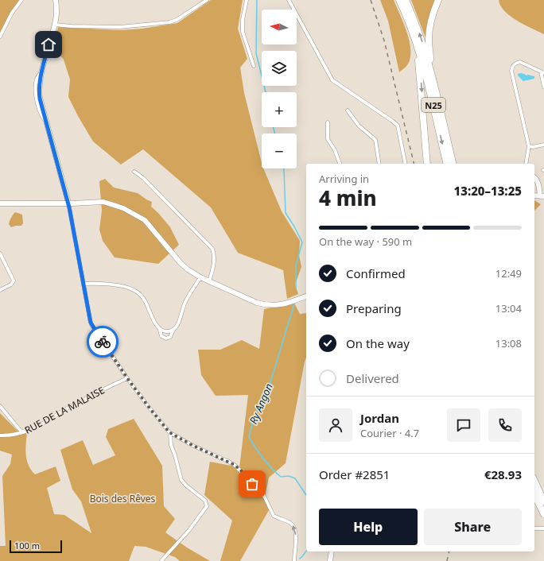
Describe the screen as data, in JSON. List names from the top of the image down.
{
  "streets": {
    "highway": ["N25"],
    "street": ["RUE DE LA MALAISE"]
  },
  "water": ["Ry Angon"],
  "parks": ["Bois des Rêves"],
  "scale_bar": "100 m",
  "north": "left",
  "page": {
    "map_buttons": ["+", "−"],
    "heading": ["4 min", "Arriving in", "13:20–13:25"],
    "panel": [
      "Jordan",
      "Courier · 4.7",
      "Order #2851",
      "€28.93"
    ],
    "bar": "On the way · 590 m",
    "list": [
      ["Confirmed", "12:49"],
      ["Preparing", "13:04"],
      ["On the way", "13:08"],
      "Delivered"
    ],
    "buttons": ["Help", "Share"],
    "scale": "100 m"
  }
}
